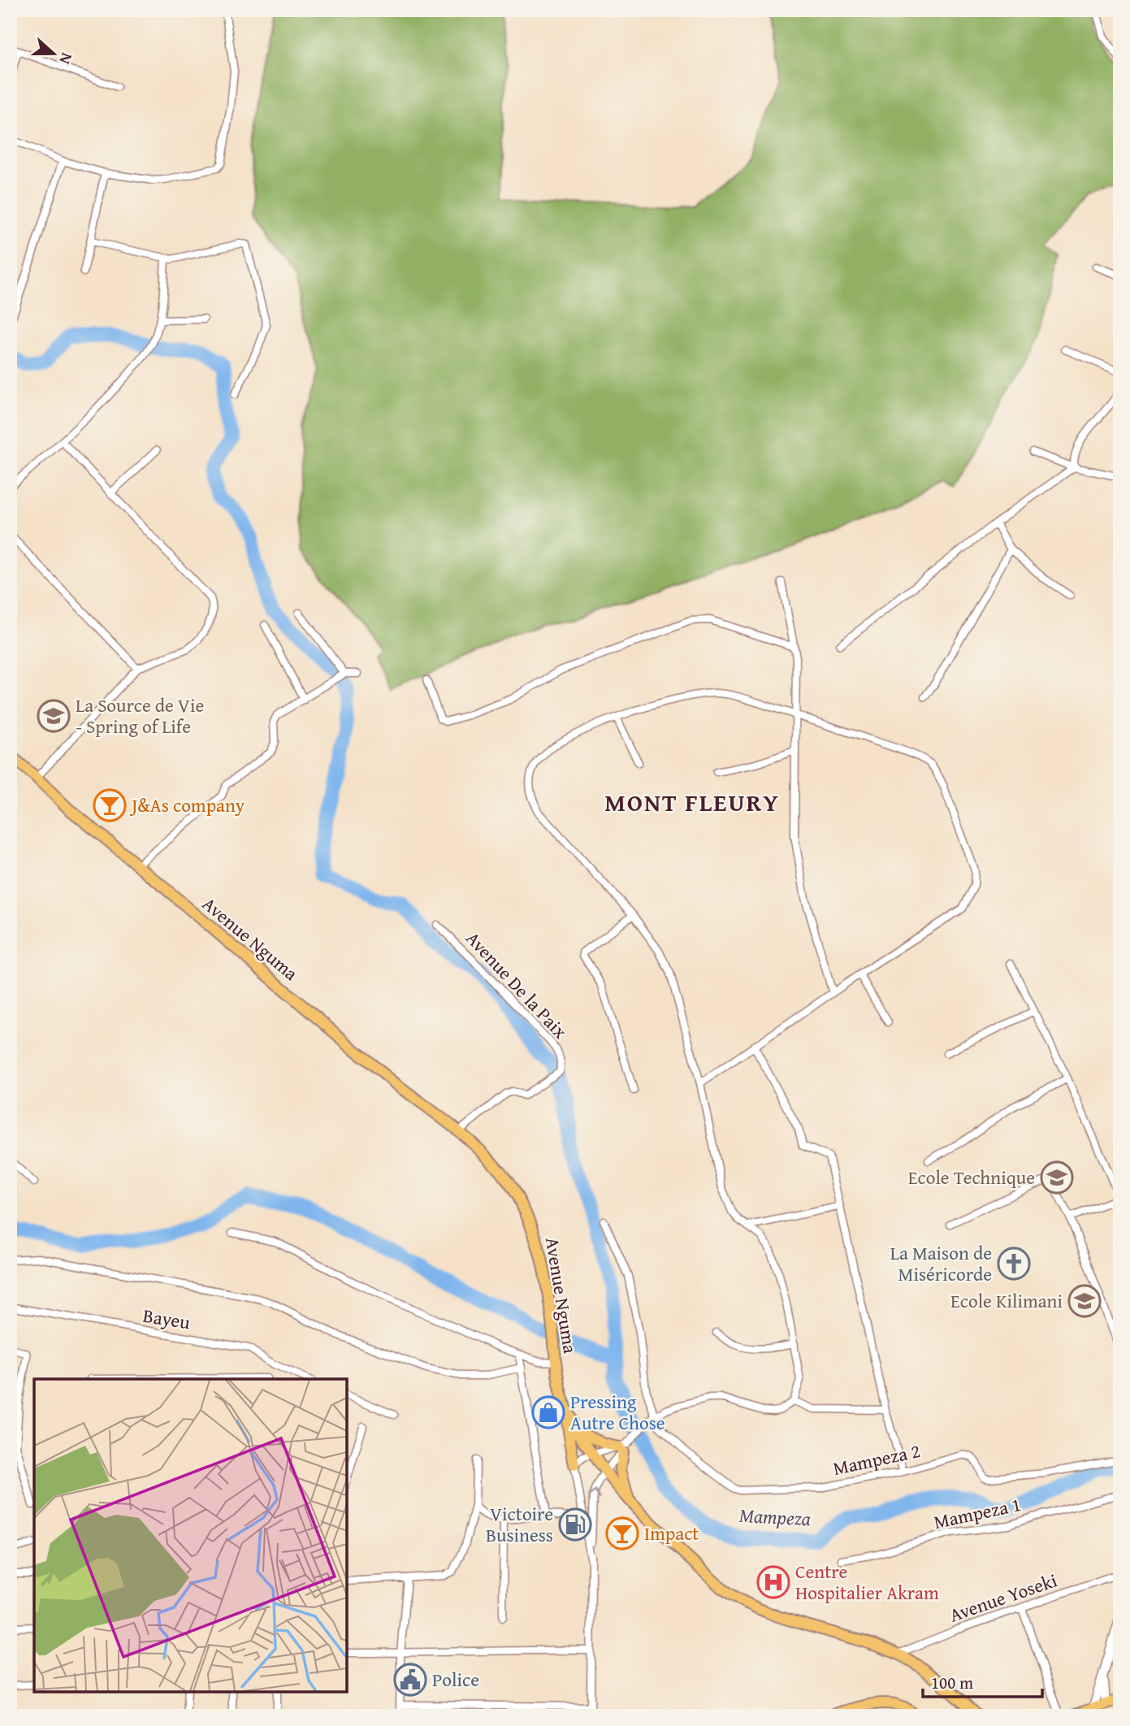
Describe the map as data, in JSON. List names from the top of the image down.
{
  "streets": {
    "main road": ["Avenue Nguma"],
    "street": [
      "Avenue De la Paix",
      "Bayeu",
      "Mampeza 2",
      "Mampeza 1",
      "Avenue Yoseki"
    ]
  },
  "crossings": [
    ["Avenue Nguma", "Avenue De la Paix"],
    ["Avenue Nguma", "Avenue Yoseki"]
  ],
  "districts": ["MONT FLEURY"],
  "water": ["Mampeza"],
  "places": {
    "school or university": ["La Source de Vie - Spring of Life", "Ecole Technique", "Ecole Kilimani"],
    "bar": ["J&As company", "Impact"],
    "church": ["La Maison de Miséricorde"],
    "shop": ["Pressing Autre Chose"],
    "fuel station": ["Victoire Business"],
    "hospital": ["Centre Hospitalier Akram"],
    "public building": ["Police"]
  },
  "scale_bar": "100 m",
  "north": "right"
}
